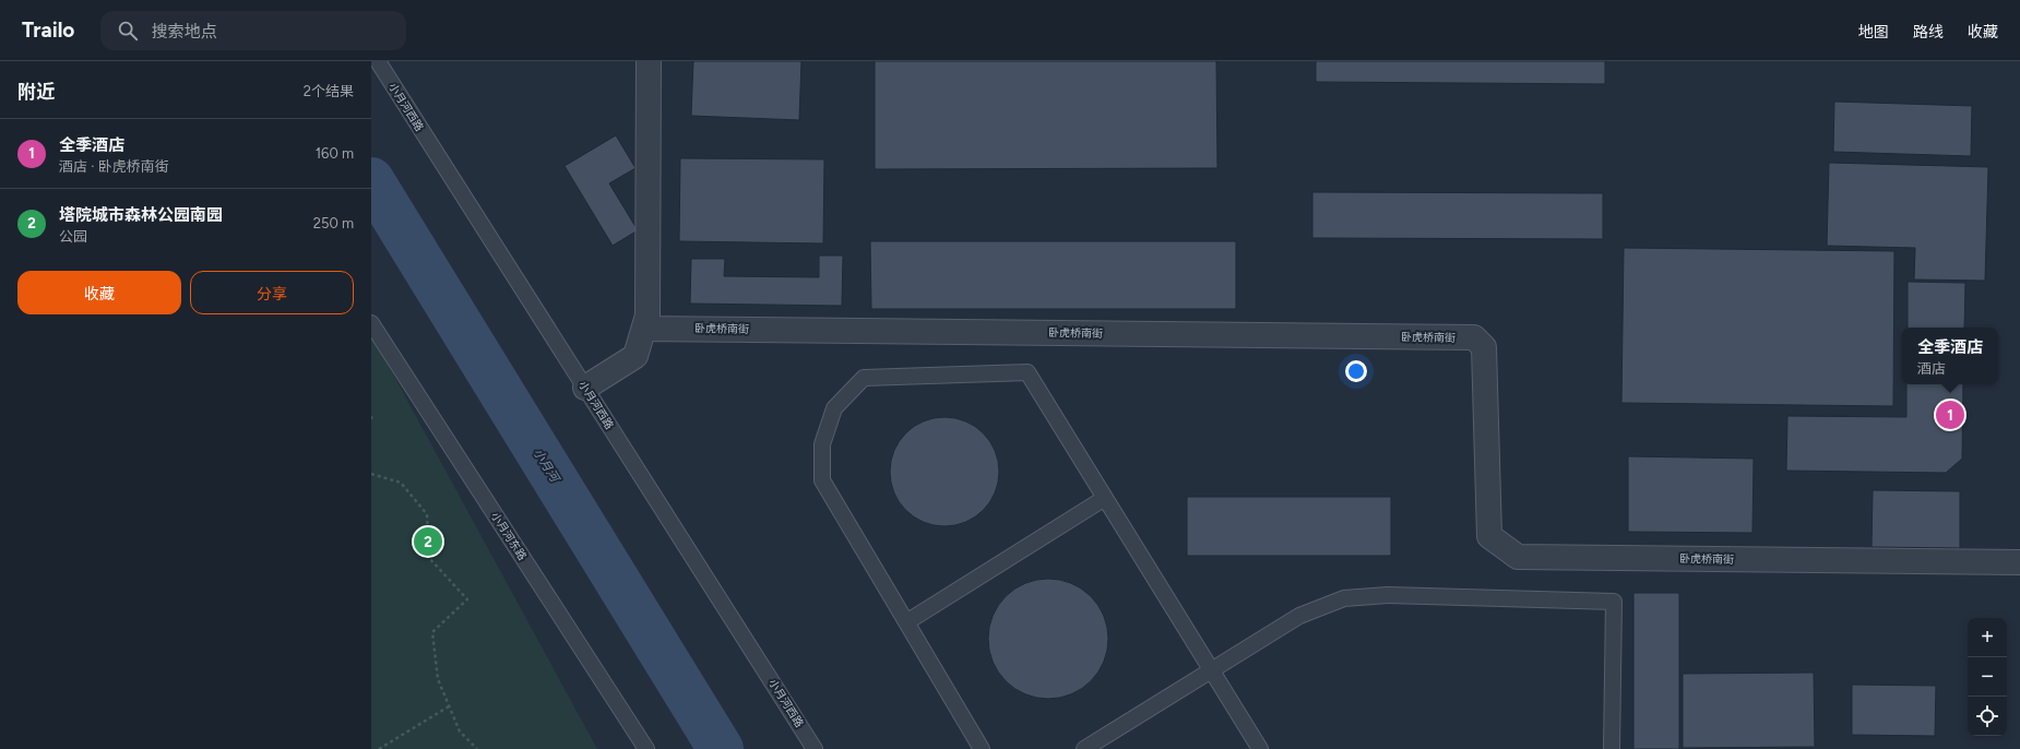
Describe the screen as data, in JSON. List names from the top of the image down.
{
  "streets": {
    "street": ["卧虎桥南街"],
    "lane": ["小月河西路", "小月河东路"]
  },
  "water": ["小月河"],
  "page": {
    "header": "Trailo",
    "search": "搜索地点",
    "nav": ["地图", "路线", "收藏"],
    "heading": ["附近", "2个结果"],
    "list": [
      {
        "mark": "1",
        "name": "全季酒店",
        "note": "酒店 · 卧虎桥南街",
        "value": "160 m"
      },
      {
        "mark": "2",
        "name": "塔院城市森林公园南园",
        "note": "公园",
        "value": "250 m"
      }
    ],
    "buttons": ["收藏", "分享"],
    "popup": ["全季酒店", "酒店"],
    "pins": ["1", "2"],
    "map_buttons": ["+", "−"]
  }
}
